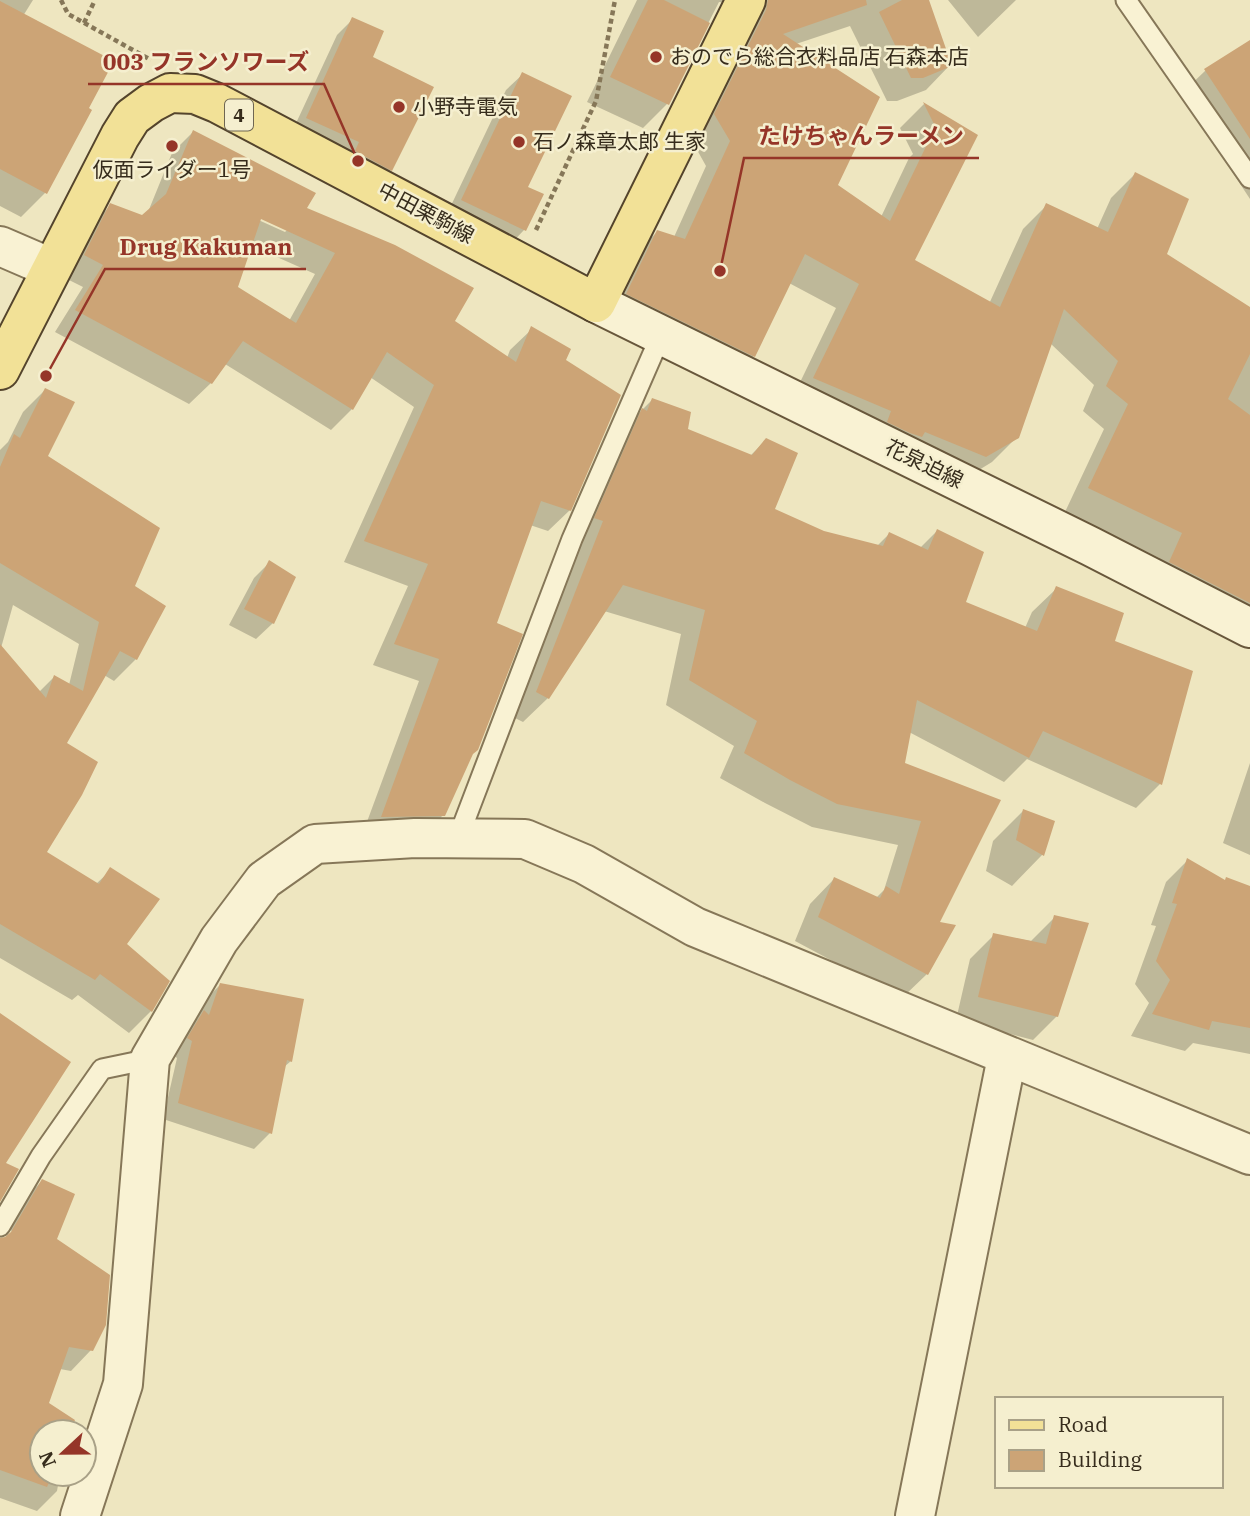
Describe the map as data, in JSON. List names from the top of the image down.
{
  "streets": {
    "main road": ["4", "中田栗駒線"],
    "street": ["花泉迫線"]
  },
  "crossings": [
    ["中田栗駒線", "花泉迫線"]
  ],
  "places": [
    "おのでら総合衣料品店 石森本店",
    "小野寺電気",
    "石ノ森章太郎 生家",
    "仮面ライダー1号",
    "003 フランソワーズ",
    "たけちゃんラーメン",
    "Drug Kakuman"
  ],
  "legend": ["Road", "Building"],
  "north": "left"
}
